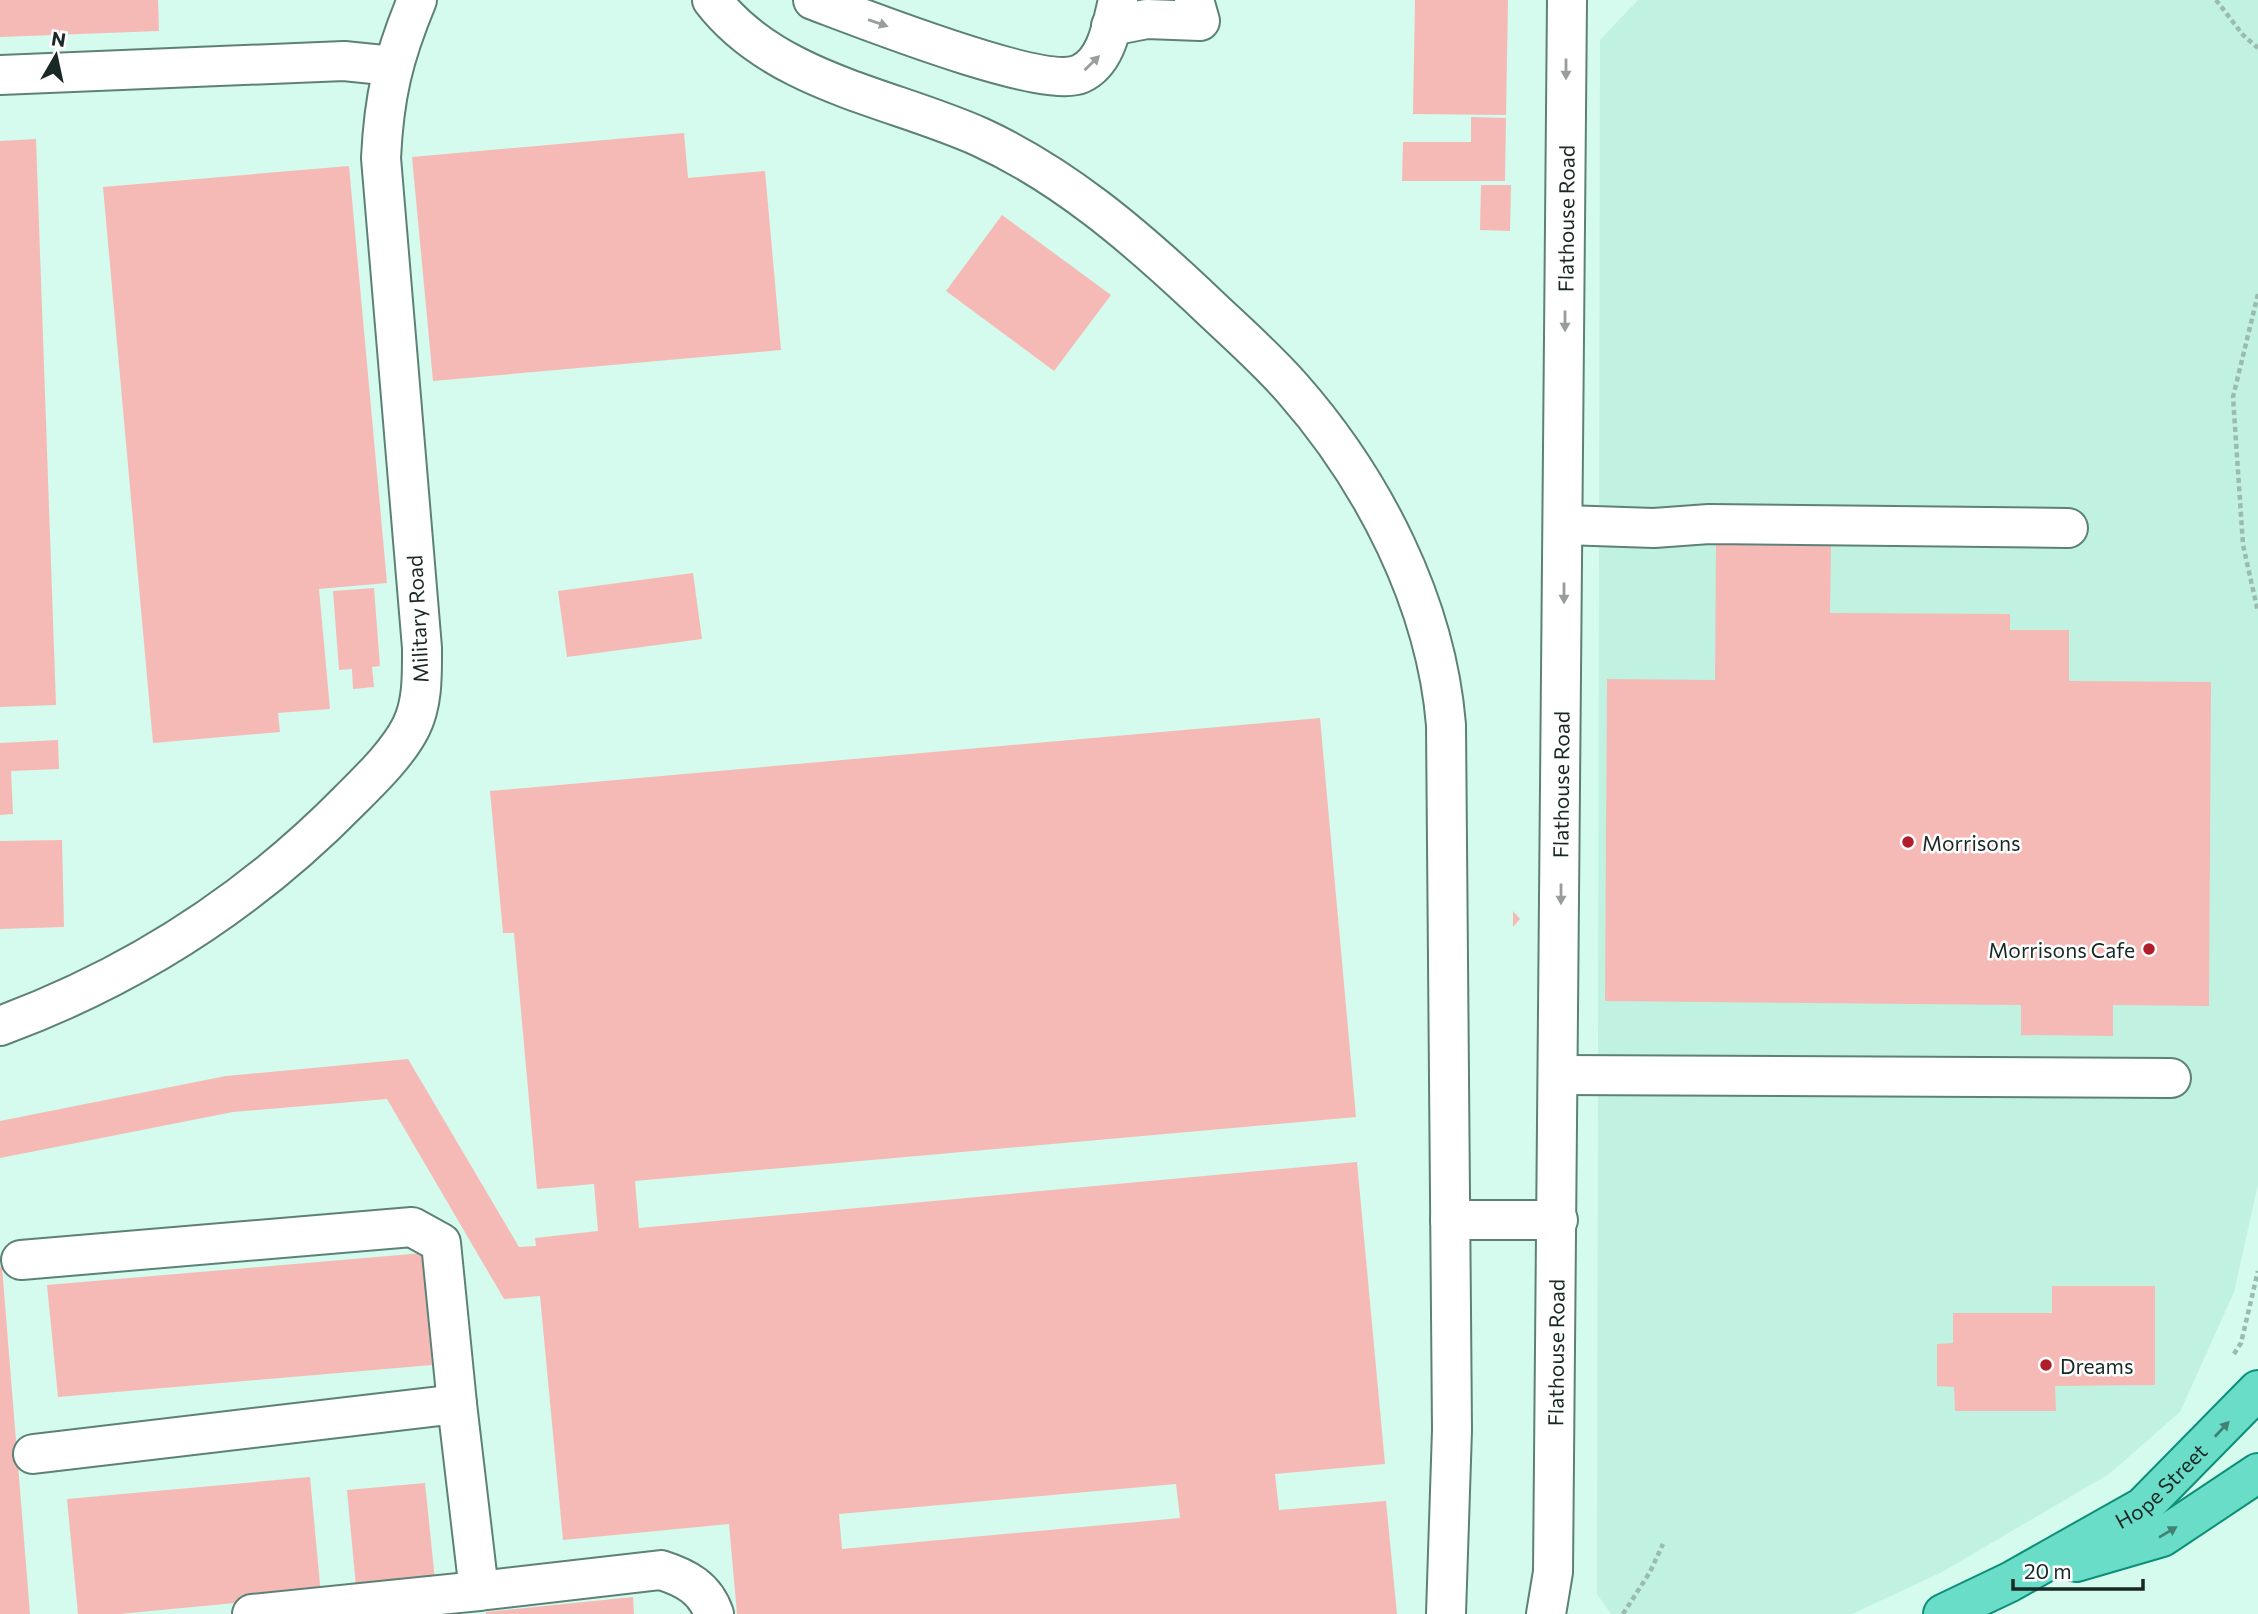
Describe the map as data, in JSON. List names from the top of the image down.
{
  "streets": {
    "main road": ["Hope Street"],
    "street": ["Flathouse Road", "Military Road"]
  },
  "one_way": ["Flathouse Road", "Hope Street"],
  "places": ["Morrisons", "Morrisons Cafe", "Dreams"],
  "scale_bar": "20 m",
  "north": "top"
}
